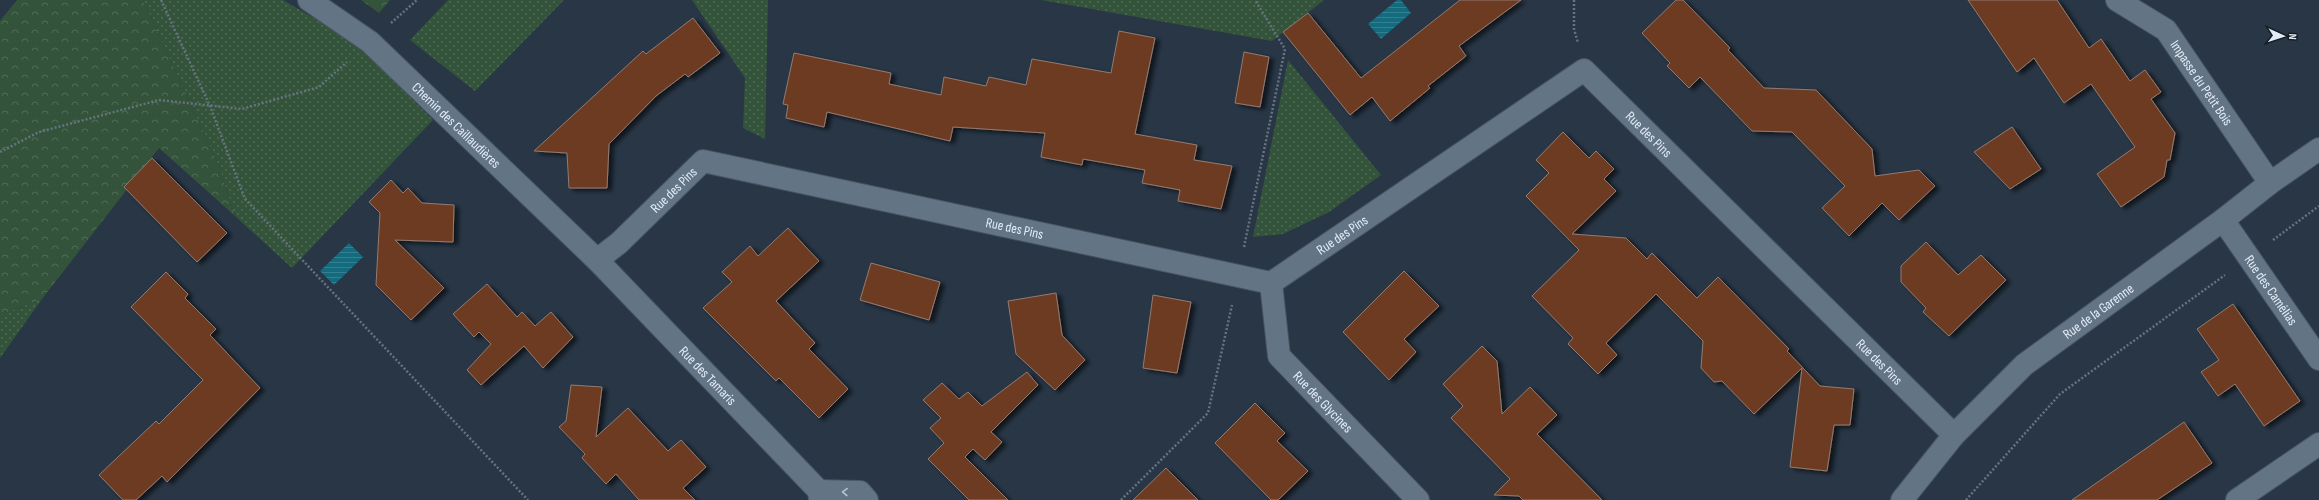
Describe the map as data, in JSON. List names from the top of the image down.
{
  "streets": {
    "street": [
      "Impasse du Petit Bois",
      "Chemin des Caillaudières",
      "Rue des Pins",
      "Rue des Camélias",
      "Rue de la Garenne",
      "Rue des Tamaris",
      "Rue des Glycines"
    ]
  },
  "crossings": [
    ["Impasse du Petit Bois", "Rue de la Garenne"],
    ["Chemin des Caillaudières", "Rue des Pins"],
    ["Chemin des Caillaudières", "Rue des Tamaris"],
    ["Rue des Pins", "Rue de la Garenne"],
    ["Rue des Pins", "Rue des Tamaris"],
    ["Rue des Pins", "Rue des Glycines"],
    ["Rue des Camélias", "Rue de la Garenne"]
  ],
  "north": "right"
}
